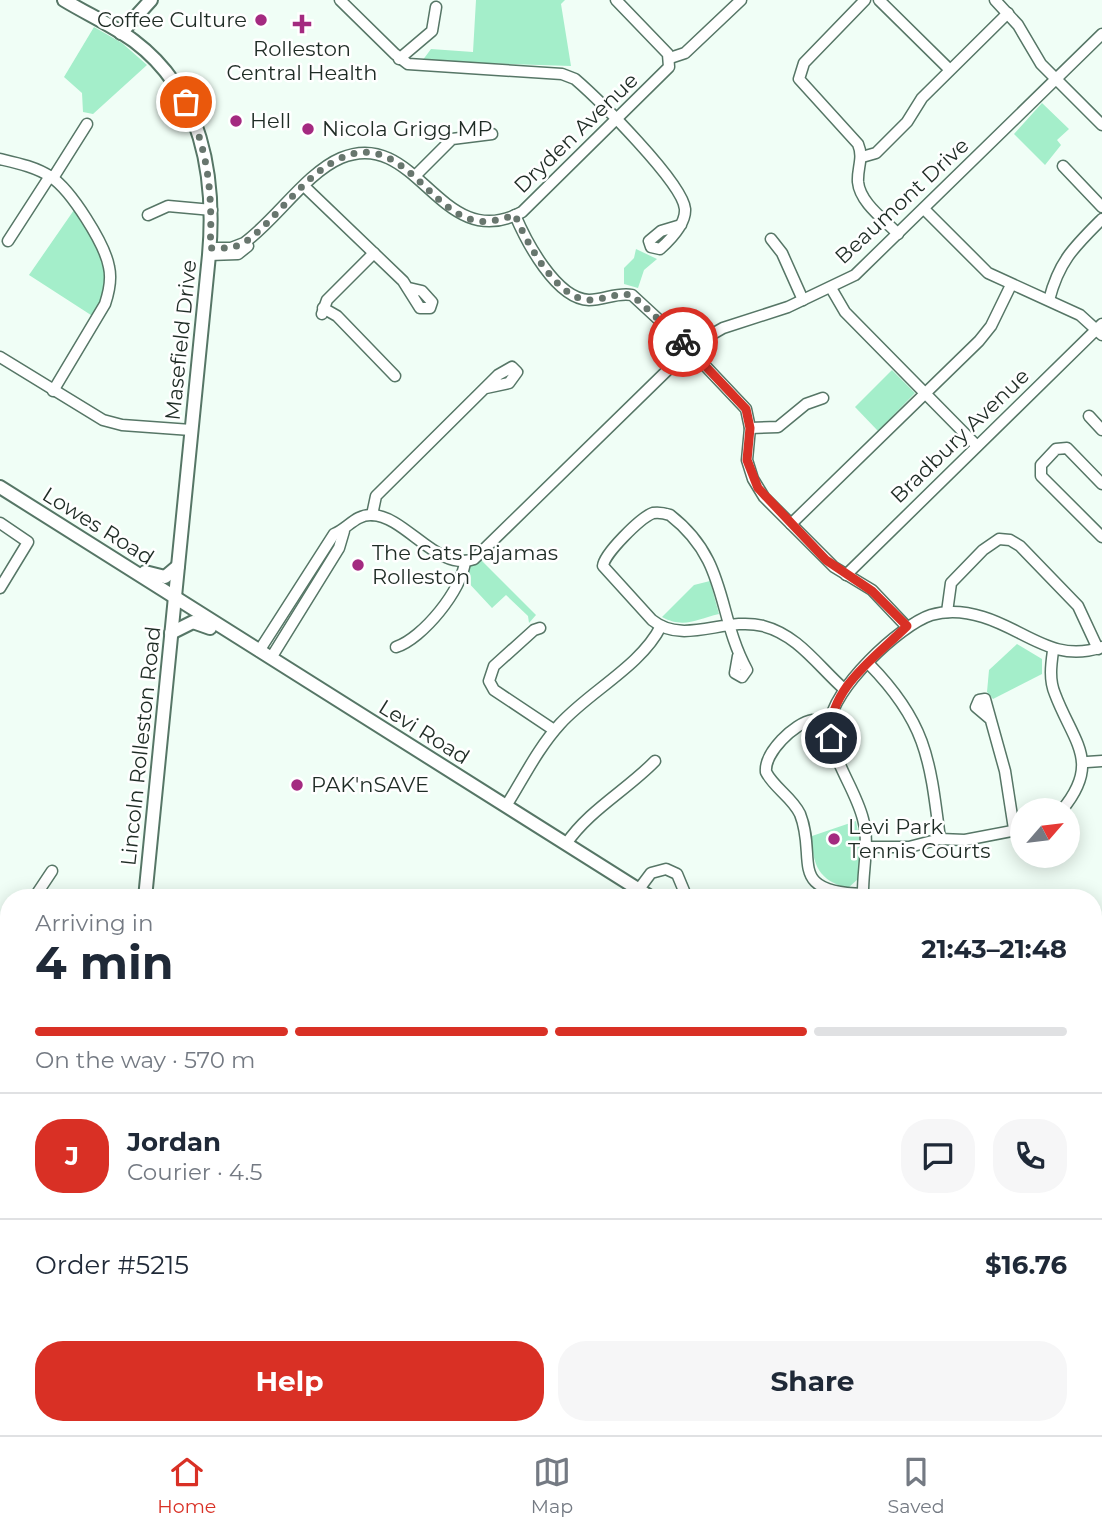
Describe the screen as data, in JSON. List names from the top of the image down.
{
  "streets": {
    "main road": [
      "Masefield Drive",
      "Lowes Road",
      "Levi Road",
      "Lincoln Rolleston Road"
    ],
    "street": ["Dryden Avenue", "Beaumont Drive", "Bradbury Avenue"]
  },
  "crossings": [
    ["Dryden Avenue", "Masefield Drive"],
    ["Masefield Drive", "Lowes Road"],
    ["Masefield Drive", "Levi Road"],
    ["Masefield Drive", "Lincoln Rolleston Road"],
    ["Lowes Road", "Levi Road"],
    ["Lowes Road", "Lincoln Rolleston Road"],
    ["Levi Road", "Lincoln Rolleston Road"]
  ],
  "places": {
    "other": [
      "Coffee Culture",
      "Hell",
      "Nicola Grigg MP",
      "The Cats Pajamas Rolleston",
      "PAK'nSAVE",
      "Levi Park Tennis Courts"
    ],
    "health": ["Rolleston Central Health"]
  },
  "north": "top right",
  "page": {
    "heading": ["4 min", "Arriving in", "21:43–21:48"],
    "panel": [
      "Jordan",
      "Courier · 4.5",
      "Order #5215",
      "$16.76"
    ],
    "bar": "On the way · 570 m",
    "round": "J",
    "buttons": ["Help", "Share"],
    "tabs": ["Home", "Map", "Saved"]
  }
}
